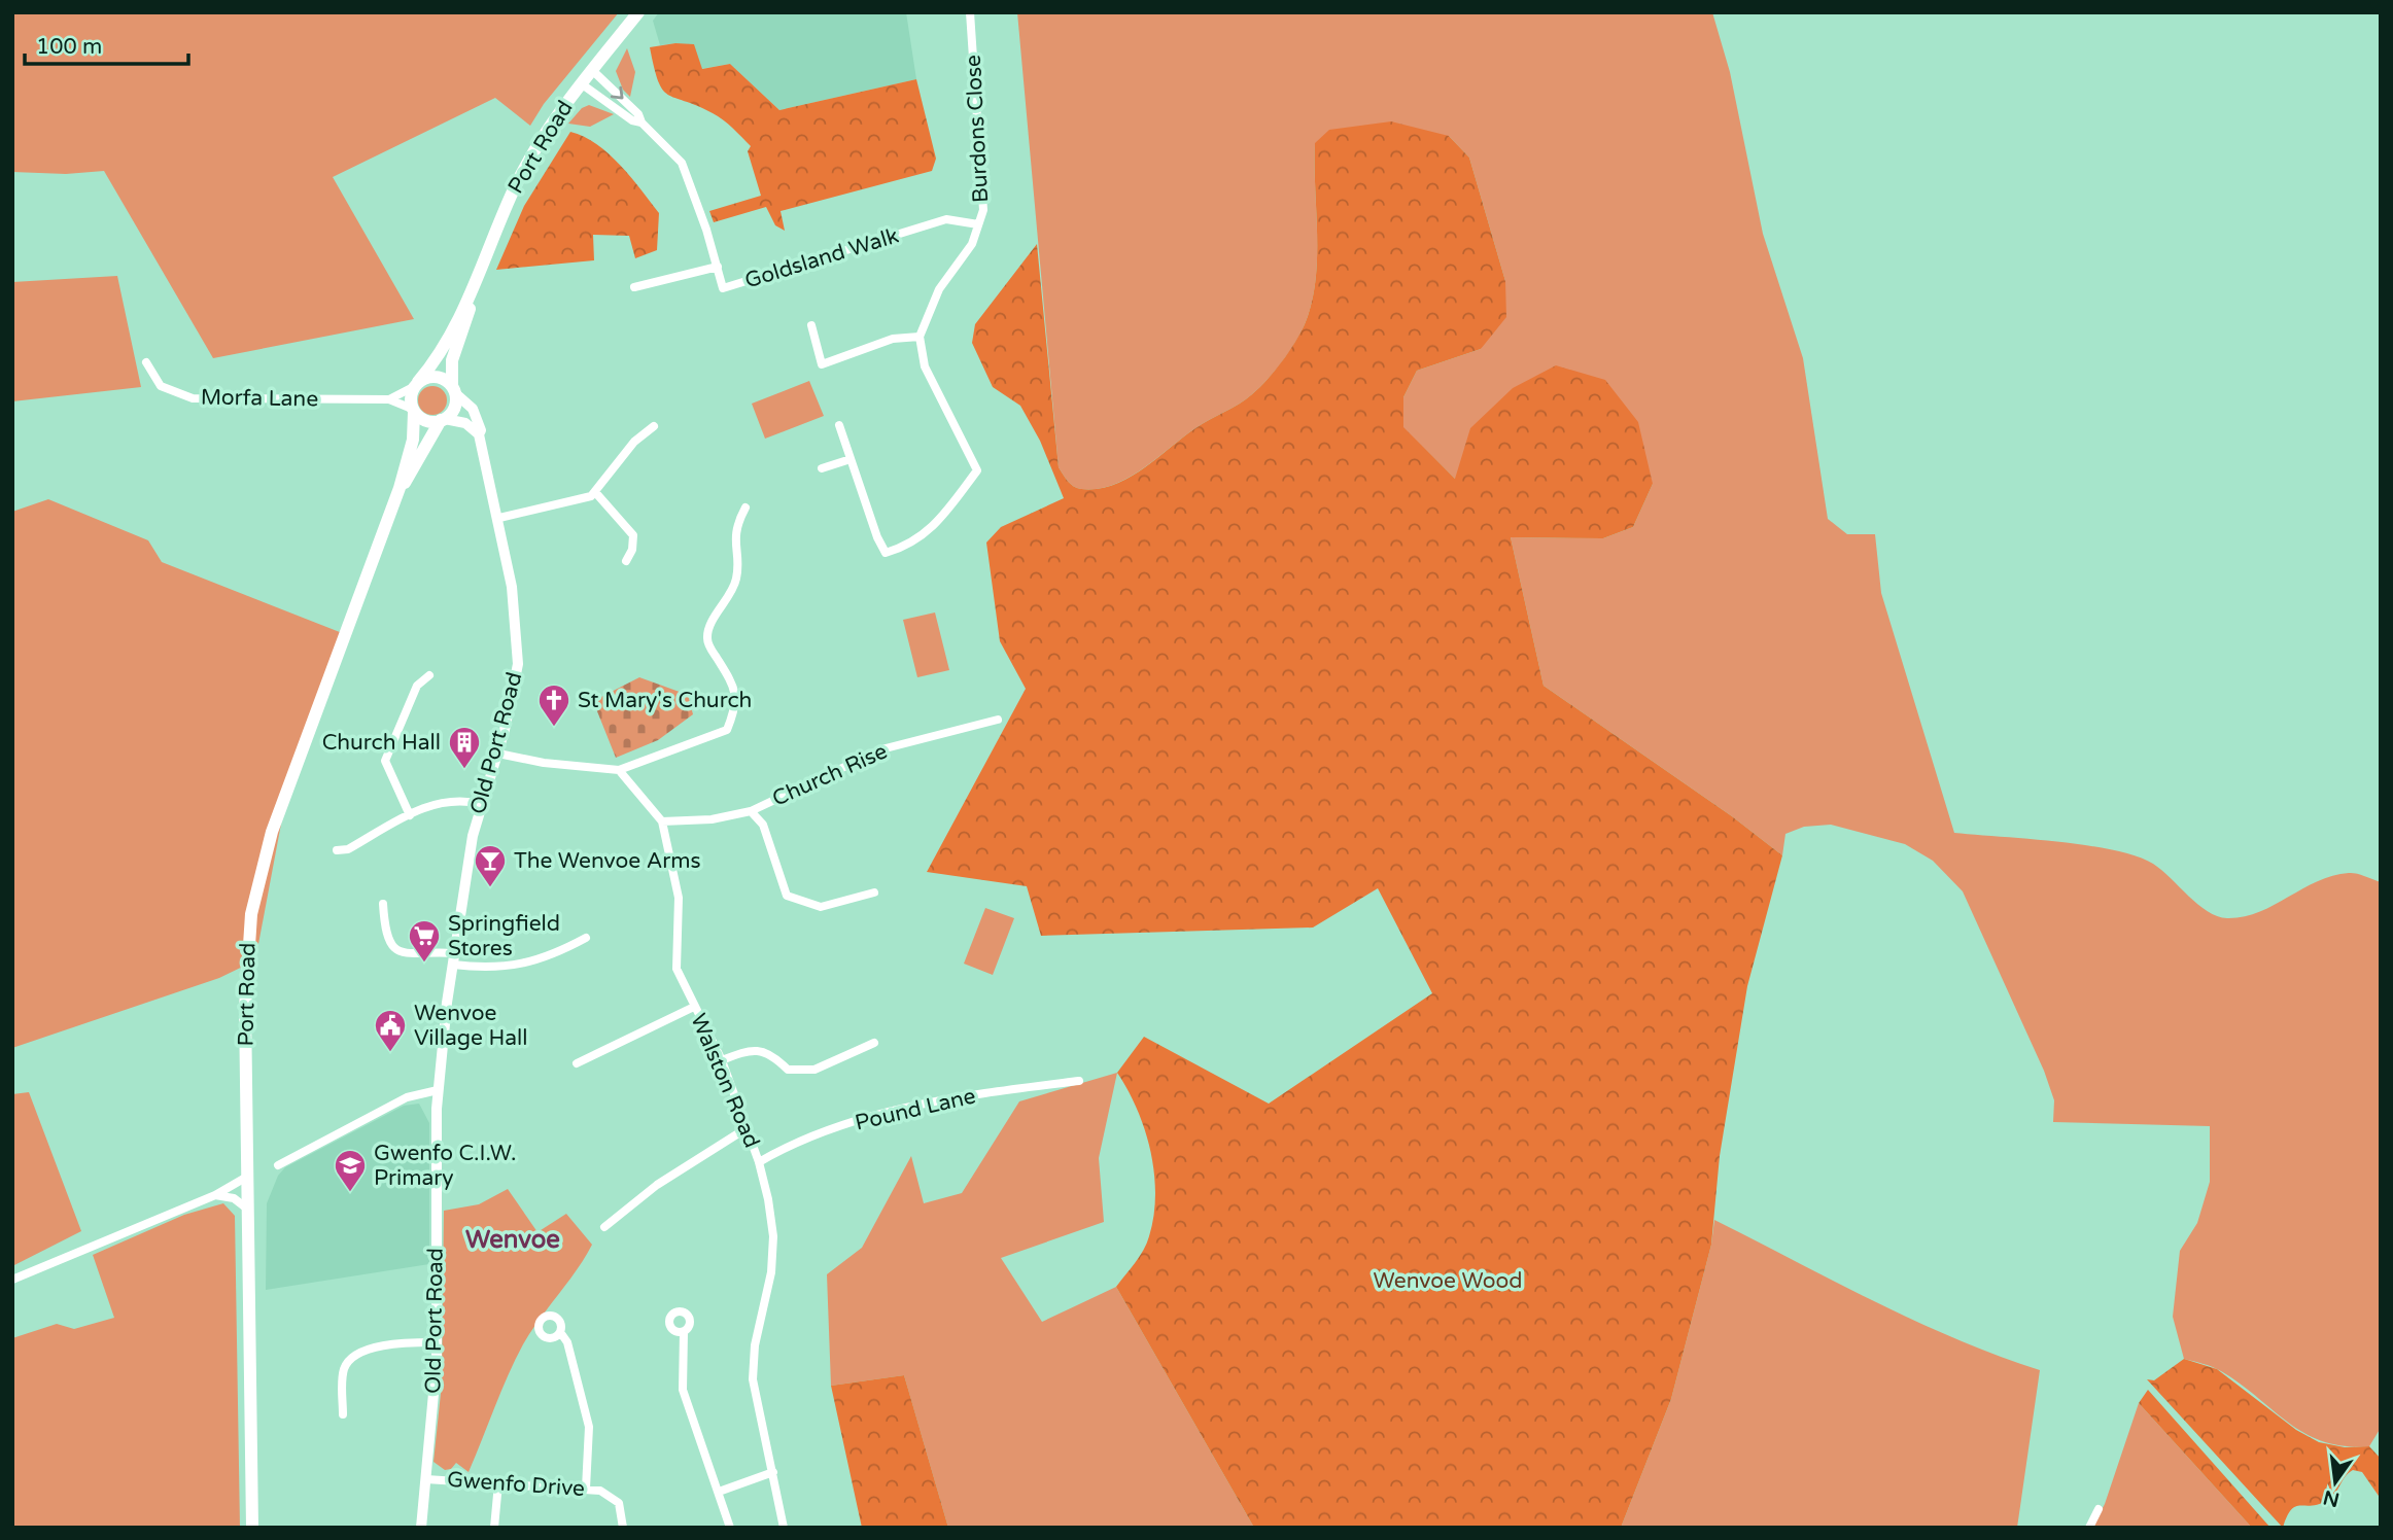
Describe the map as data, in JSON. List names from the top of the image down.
{
  "streets": {
    "main road": ["Port Road"],
    "street": [
      "Burdons Close",
      "Goldsland Walk",
      "Morfa Lane",
      "Old Port Road",
      "Church Rise",
      "Walston Road",
      "Pound Lane",
      "Gwenfo Drive"
    ]
  },
  "crossings": [
    ["Burdons Close", "Goldsland Walk"],
    ["Port Road", "Goldsland Walk"],
    ["Port Road", "Morfa Lane"],
    ["Port Road", "Old Port Road"],
    ["Morfa Lane", "Old Port Road"],
    ["Old Port Road", "Gwenfo Drive"],
    ["Church Rise", "Walston Road"],
    ["Walston Road", "Pound Lane"]
  ],
  "districts": ["Wenvoe"],
  "parks": ["Wenvoe Wood"],
  "places": {
    "church": ["St Mary's Church"],
    "building": ["Church Hall"],
    "bar": ["The Wenvoe Arms"],
    "supermarket": ["Springfield Stores"],
    "public building": ["Wenvoe Village Hall"],
    "school or university": ["Gwenfo C.I.W. Primary"]
  },
  "scale_bar": "100 m",
  "north": "bottom"
}
